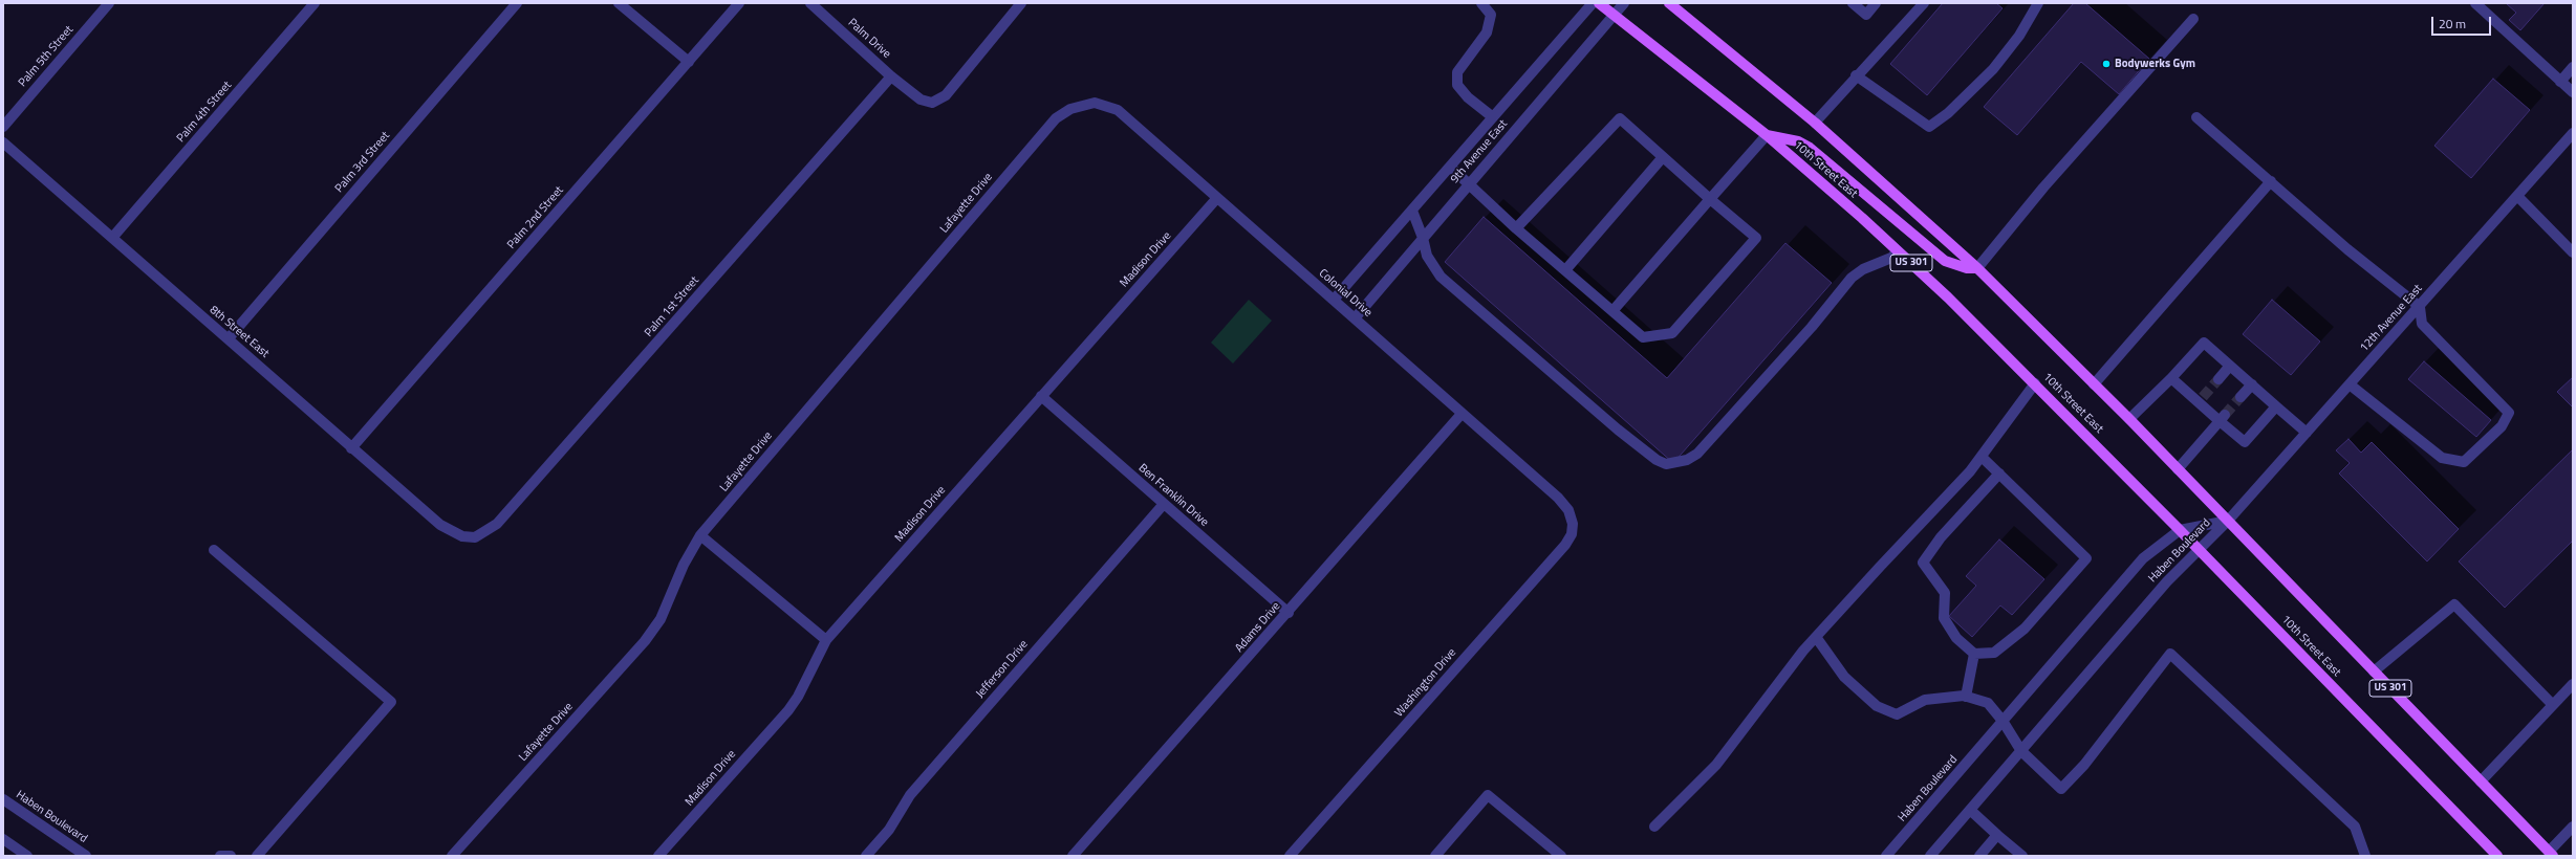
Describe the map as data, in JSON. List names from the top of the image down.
{
  "streets": {
    "main road": ["10th Street East", "US 301"],
    "street": [
      "Palm Drive",
      "Palm 5th Street",
      "Palm 4th Street",
      "9th Avenue East",
      "Palm 3rd Street",
      "Lafayette Drive",
      "Palm 2nd Street",
      "Madison Drive",
      "Colonial Drive",
      "Palm 1st Street",
      "12th Avenue East",
      "8th Street East",
      "Ben Franklin Drive",
      "Haben Boulevard",
      "Adams Drive",
      "Jefferson Drive",
      "Washington Drive"
    ]
  },
  "crossings": [
    ["Palm Drive", "Palm 1st Street"],
    ["Palm 4th Street", "8th Street East"],
    ["9th Avenue East", "10th Street East"],
    ["9th Avenue East", "Colonial Drive"],
    ["Palm 3rd Street", "8th Street East"],
    ["10th Street East", "Haben Boulevard"],
    ["Lafayette Drive", "Colonial Drive"],
    ["Palm 2nd Street", "8th Street East"],
    ["Madison Drive", "Colonial Drive"],
    ["Madison Drive", "Ben Franklin Drive"],
    ["US 301", "12th Avenue East"],
    ["US 301", "Haben Boulevard"],
    ["Colonial Drive", "Adams Drive"],
    ["Colonial Drive", "Washington Drive"],
    ["Palm 1st Street", "8th Street East"],
    ["12th Avenue East", "Haben Boulevard"],
    ["Ben Franklin Drive", "Adams Drive"],
    ["Ben Franklin Drive", "Jefferson Drive"]
  ],
  "places": ["Bodywerks Gym"],
  "scale_bar": "20 m"
}
